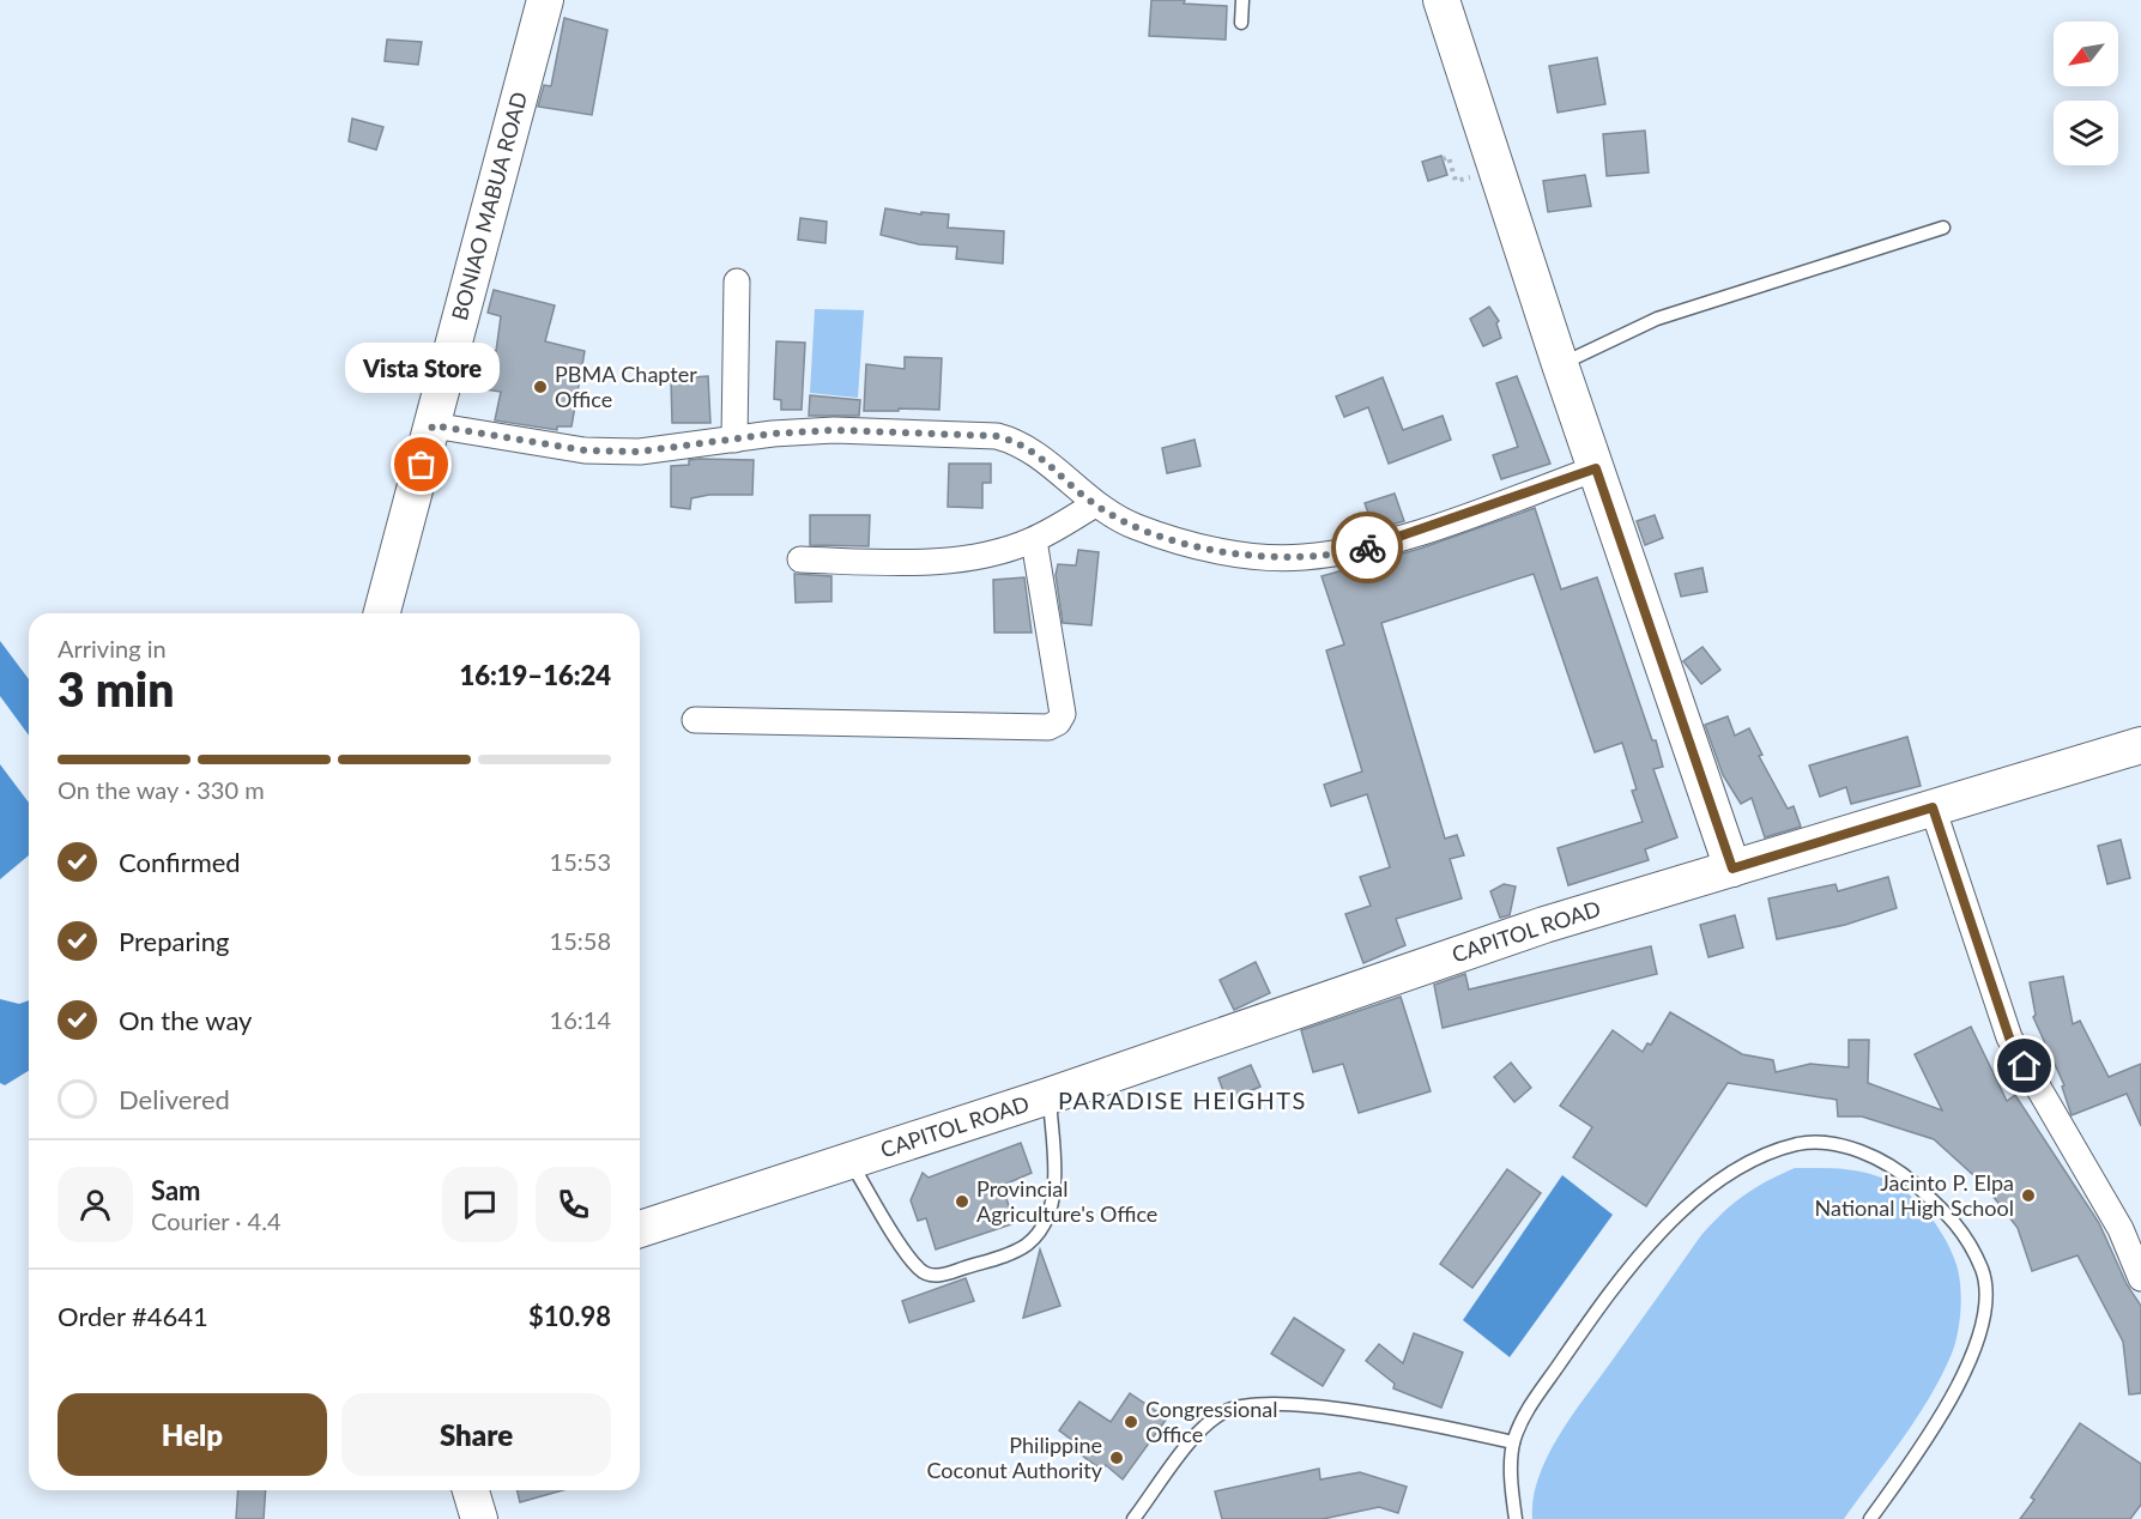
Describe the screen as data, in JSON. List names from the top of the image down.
{
  "streets": {
    "main road": ["BONIAO MABUA ROAD", "CAPITOL ROAD"]
  },
  "districts": ["PARADISE HEIGHTS"],
  "places": [
    "PBMA Chapter Office",
    "Vista Store",
    "Jacinto P. Elpa National High School",
    "Provincial Agriculture's Office",
    "Congressional Office",
    "Philippine Coconut Authority"
  ],
  "north": "bottom left",
  "page": {
    "bubble": "Vista Store",
    "heading": ["3 min", "Arriving in", "16:19–16:24"],
    "panel": [
      "Sam",
      "Courier · 4.4",
      "Order #4641",
      "$10.98"
    ],
    "bar": "On the way · 330 m",
    "list": [
      ["Confirmed", "15:53"],
      ["Preparing", "15:58"],
      ["On the way", "16:14"],
      "Delivered"
    ],
    "buttons": ["Help", "Share"]
  }
}
